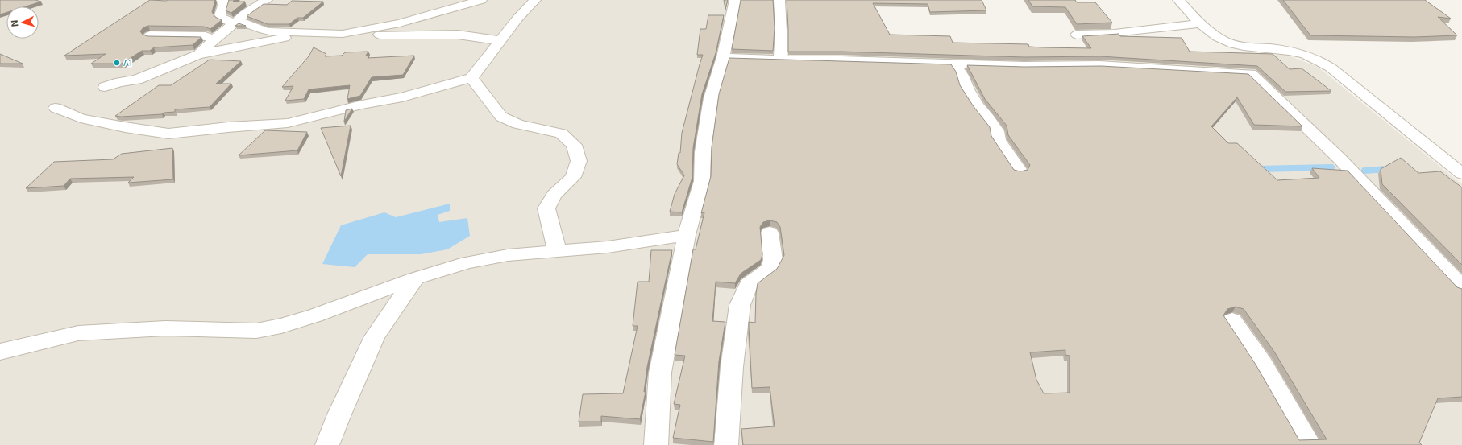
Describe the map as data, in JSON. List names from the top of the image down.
{
  "places": ["A1"],
  "north": "left"
}
